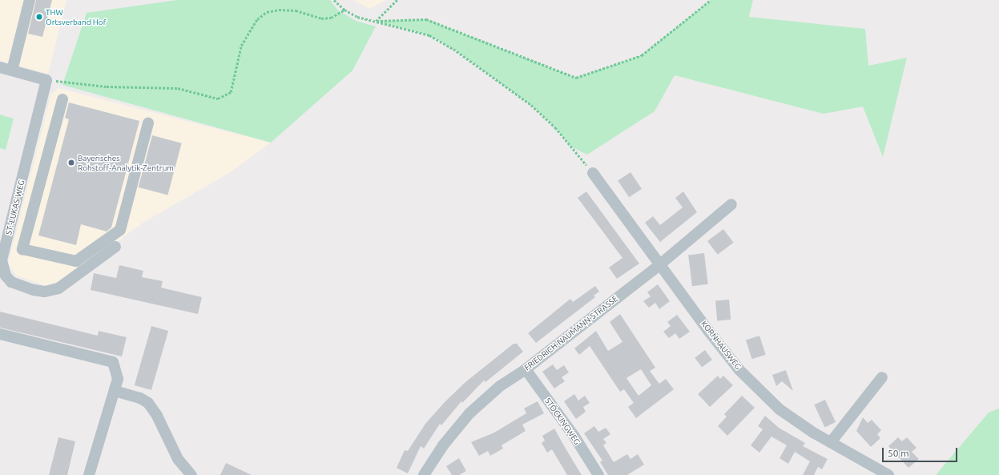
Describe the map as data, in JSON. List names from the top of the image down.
{
  "streets": {
    "street": [
      "ST.-LUKAS-WEG",
      "FRIEDRICH-NAUMANN-STRASSE",
      "KORNHAUSWEG",
      "STÖCKINGWEG"
    ]
  },
  "crossings": [
    ["FRIEDRICH-NAUMANN-STRASSE", "KORNHAUSWEG"],
    ["FRIEDRICH-NAUMANN-STRASSE", "STÖCKINGWEG"]
  ],
  "places": ["THW Ortsverband Hof", "Bayerisches Rohstoff-Analytik-Zentrum"],
  "scale_bar": "50 m"
}
